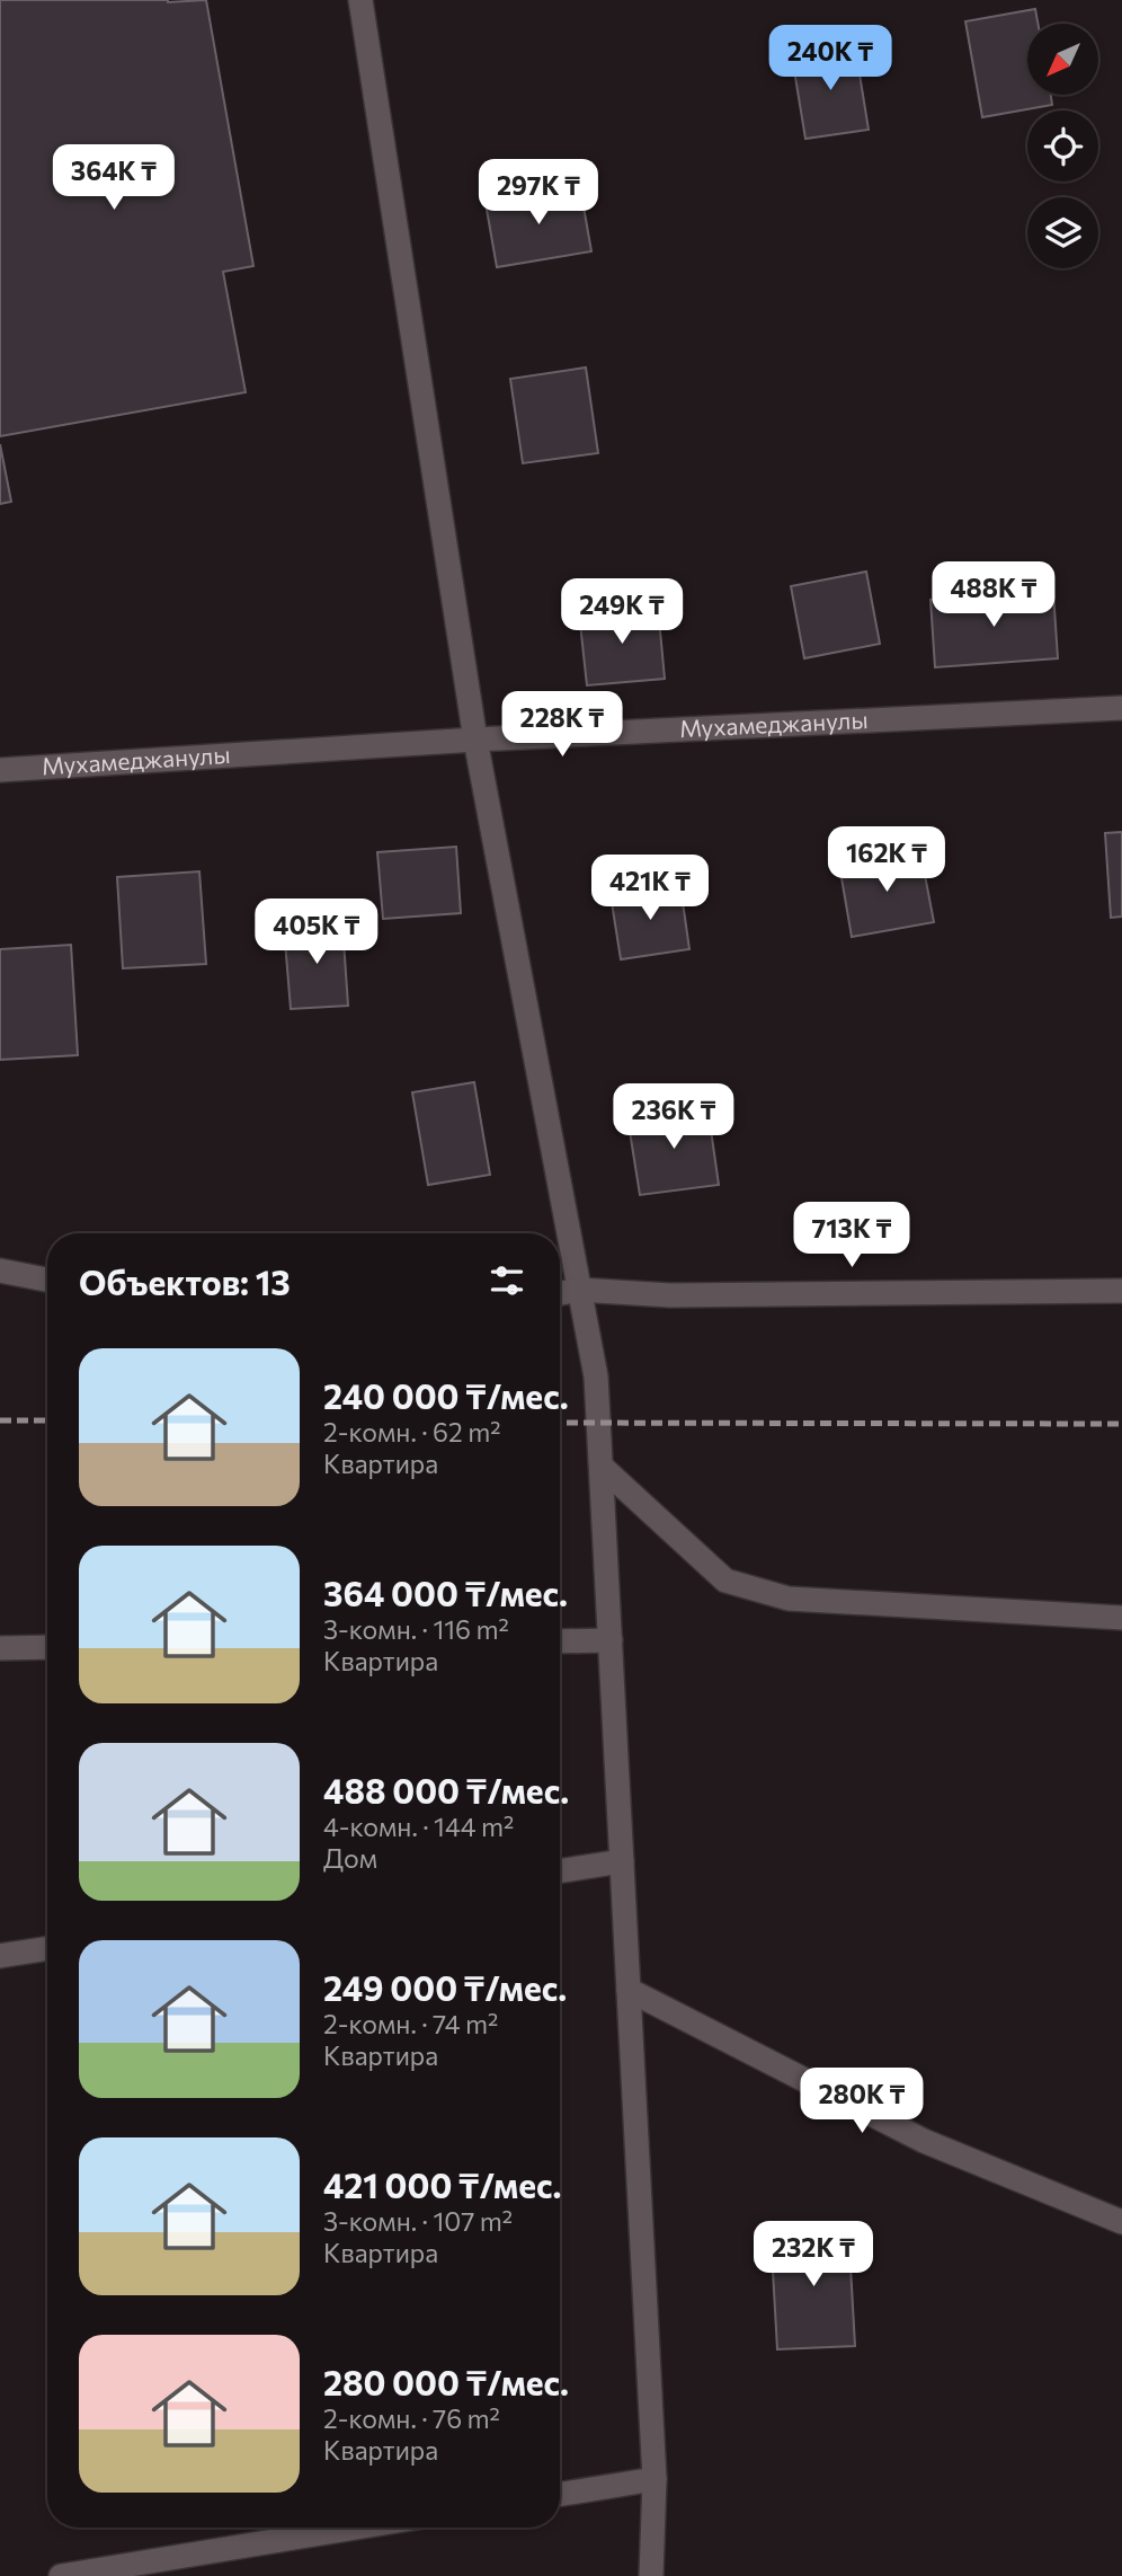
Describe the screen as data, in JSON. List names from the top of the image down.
{
  "streets": {
    "street": ["Мухамеджанулы"]
  },
  "north": "bottom left",
  "page": {
    "price": [
      "240K ₸",
      "364K ₸",
      "297K ₸",
      "488K ₸",
      "249K ₸",
      "228K ₸",
      "162K ₸",
      "421K ₸",
      "405K ₸",
      "236K ₸",
      "713K ₸",
      "280K ₸",
      "232K ₸"
    ],
    "heading": "Объектов: 13",
    "list": [
      {
        "name": "240 000 ₸/мес.",
        "note": "2-комн. · 62 m² · Квартира"
      },
      {
        "name": "364 000 ₸/мес.",
        "note": "3-комн. · 116 m² · Квартира"
      },
      {
        "name": "488 000 ₸/мес.",
        "note": "4-комн. · 144 m² · Дом"
      },
      {
        "name": "249 000 ₸/мес.",
        "note": "2-комн. · 74 m² · Квартира"
      },
      {
        "name": "421 000 ₸/мес.",
        "note": "3-комн. · 107 m² · Квартира"
      },
      {
        "name": "280 000 ₸/мес.",
        "note": "2-комн. · 76 m² · Квартира"
      }
    ]
  }
}
